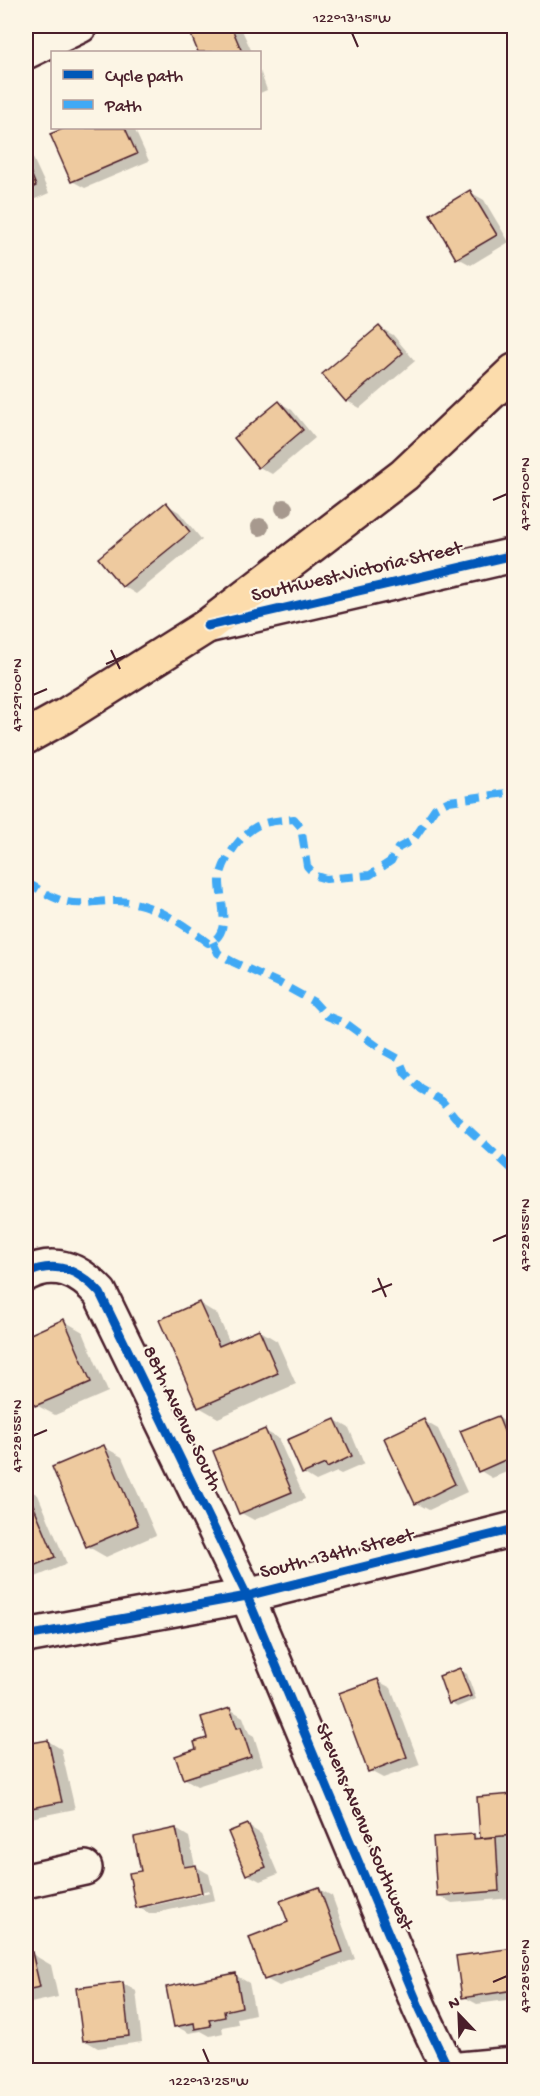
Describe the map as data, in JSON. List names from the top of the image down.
{
  "streets": {
    "street": [
      "Southwest Victoria Street",
      "88th Avenue South",
      "South 134th Street",
      "Stevens Avenue Southwest"
    ]
  },
  "crossings": [
    ["88th Avenue South", "South 134th Street"],
    ["88th Avenue South", "Stevens Avenue Southwest"],
    ["South 134th Street", "Stevens Avenue Southwest"]
  ],
  "legend": ["Cycle path", "Path"],
  "north": "top left",
  "coordinates": [
    "122°13'15\"W",
    "47°29'00\"N",
    "47°28'55\"N",
    "47°28'50\"N",
    "122°13'25\"W"
  ]
}
